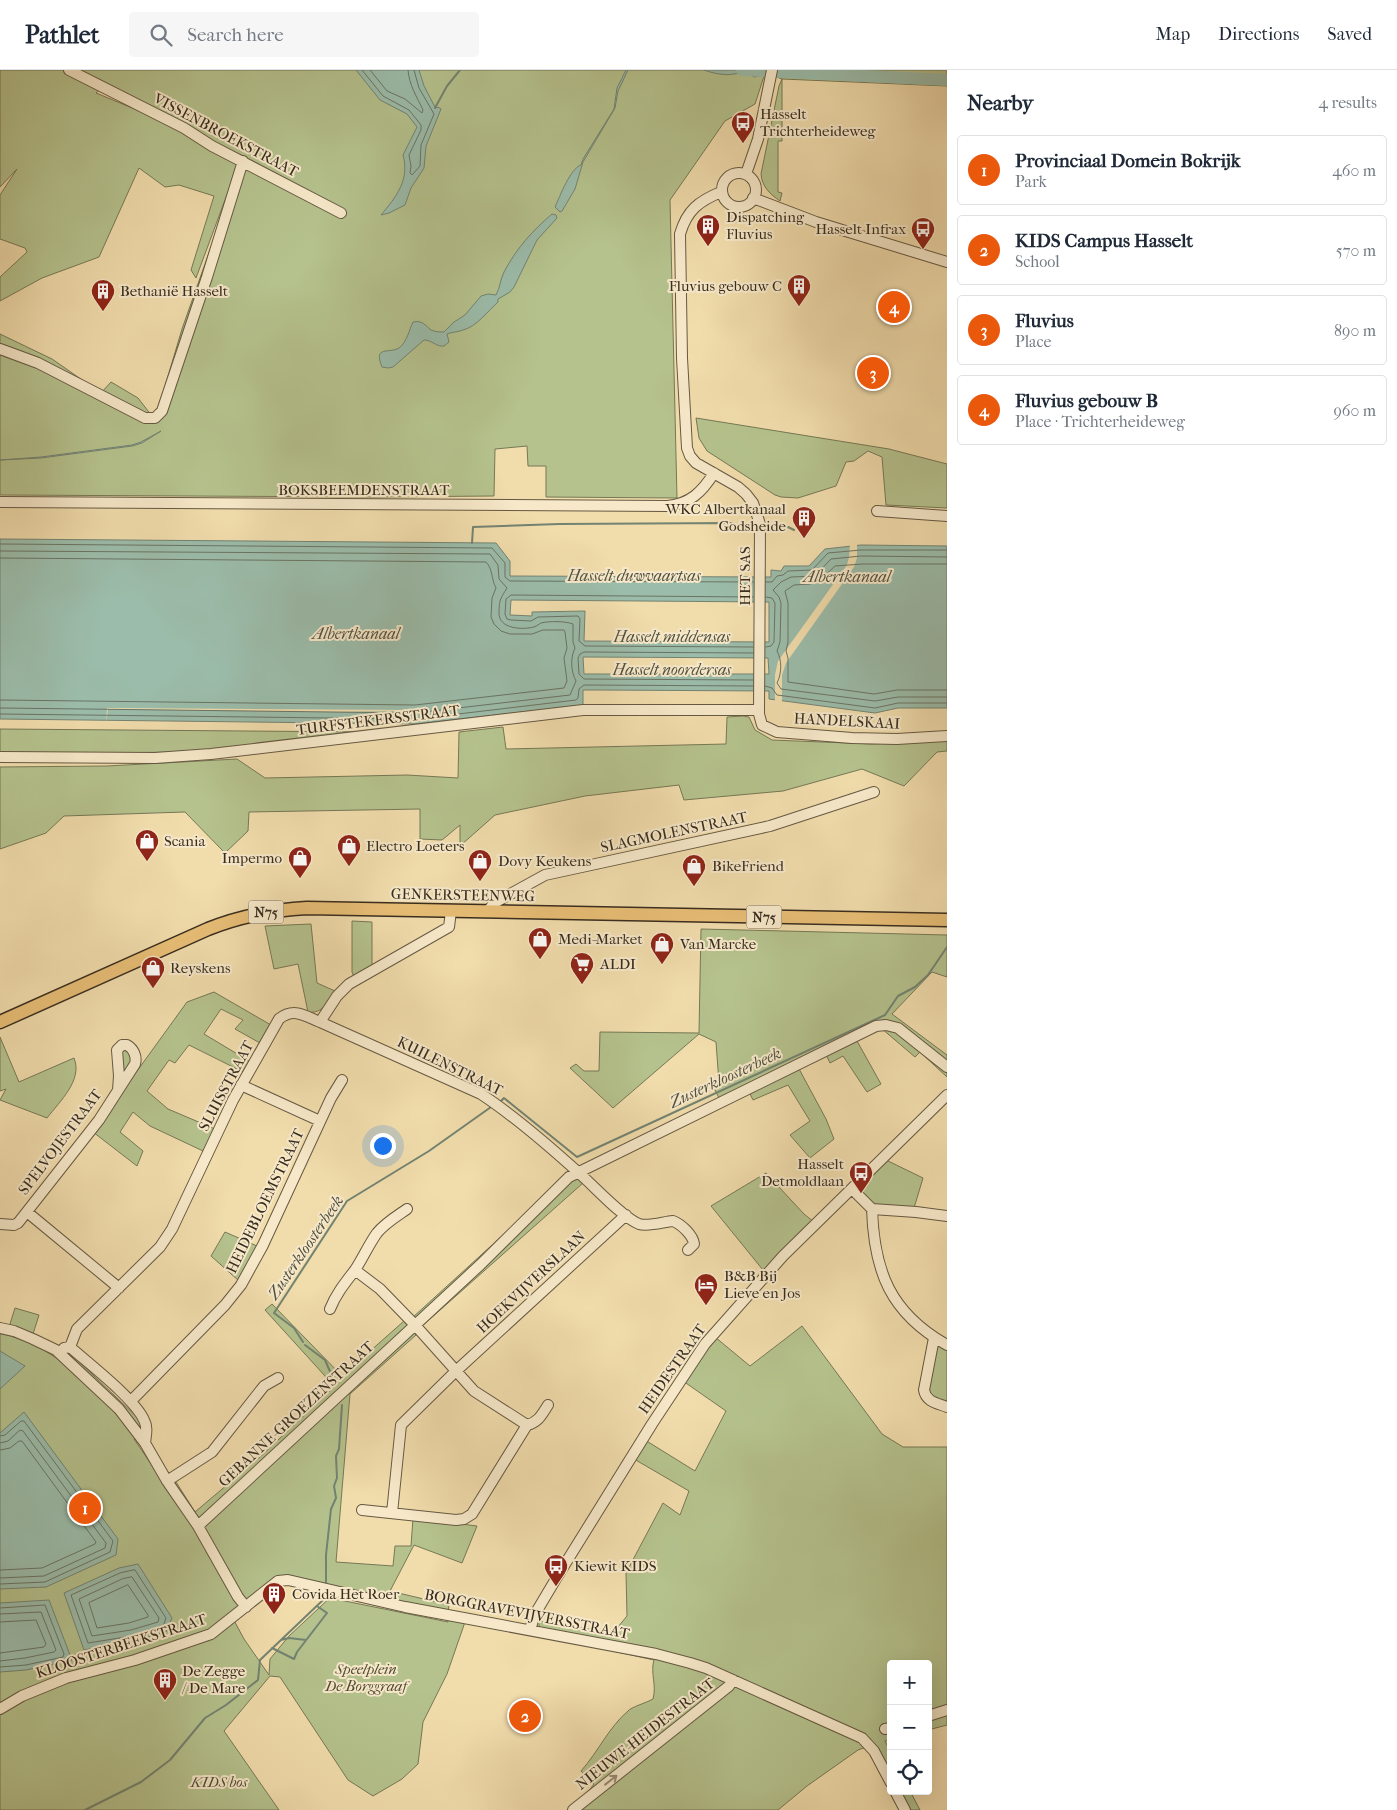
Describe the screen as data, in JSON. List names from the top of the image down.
{
  "streets": {
    "main road": ["GENKERSTEENWEG", "N75"],
    "street": [
      "VISSENBROEKSTRAAT",
      "BOKSBEEMDENSTRAAT",
      "HET SAS",
      "TURFSTEKERSSTRAAT",
      "HANDELSKAAI",
      "SLAGMOLENSTRAAT",
      "KUILENSTRAAT",
      "SLUISSTRAAT",
      "SPELVOJESTRAAT",
      "HEIDEBLOEMSTRAAT",
      "HOEKVIJVERSLAAN",
      "HEIDESTRAAT",
      "GEBANNE-GROEZENSTRAAT",
      "BORGGRAVEVIJVERSSTRAAT",
      "KLOOSTERBEEKSTRAAT",
      "NIEUWE-HEIDESTRAAT"
    ]
  },
  "crossings": [
    ["BOKSBEEMDENSTRAAT", "HET SAS"],
    ["HET SAS", "TURFSTEKERSSTRAAT"],
    ["HET SAS", "HANDELSKAAI"],
    ["TURFSTEKERSSTRAAT", "HANDELSKAAI"],
    ["SLAGMOLENSTRAAT", "GENKERSTEENWEG"],
    ["KUILENSTRAAT", "SLUISSTRAAT"],
    ["KUILENSTRAAT", "GEBANNE-GROEZENSTRAAT"],
    ["SLUISSTRAAT", "SPELVOJESTRAAT"],
    ["SLUISSTRAAT", "HEIDEBLOEMSTRAAT"],
    ["HEIDESTRAAT", "BORGGRAVEVIJVERSSTRAAT"],
    ["BORGGRAVEVIJVERSSTRAAT", "KLOOSTERBEEKSTRAAT"],
    ["BORGGRAVEVIJVERSSTRAAT", "NIEUWE-HEIDESTRAAT"]
  ],
  "one_way": ["NIEUWE-HEIDESTRAAT"],
  "water": [
    "Hasselt duwvaartsas",
    "Albertkanaal",
    "Hasselt middensas",
    "Hasselt noordersas",
    "Zusterkloosterbeek"
  ],
  "parks": ["Speelplein De Borggraaf", "KIDS bos"],
  "places": {
    "bus stop": [
      "Hasselt Trichterheideweg",
      "Hasselt Infrax",
      "Hasselt Detmoldlaan",
      "Kiewit KIDS"
    ],
    "building": [
      "Dispatching Fluvius",
      "Fluvius gebouw C",
      "Bethanië Hasselt",
      "WKC Albertkanaal Godsheide",
      "Covida Het Roer",
      "De Zegge / De Mare"
    ],
    "shop": [
      "Scania",
      "Electro Loeters",
      "Impermo",
      "Dovy Keukens",
      "BikeFriend",
      "Medi-Market",
      "Van Marcke",
      "Reyskens"
    ],
    "supermarket": ["ALDI"],
    "hotel": ["B&B Bij Lieve en Jos"]
  },
  "page": {
    "header": "Pathlet",
    "search": "Search here",
    "nav": ["Map", "Directions", "Saved"],
    "heading": ["Nearby", "4 results"],
    "list": [
      {
        "mark": "1",
        "name": "Provinciaal Domein Bokrijk",
        "note": "Park",
        "value": "460 m"
      },
      {
        "mark": "2",
        "name": "KIDS Campus Hasselt",
        "note": "School",
        "value": "570 m"
      },
      {
        "mark": "3",
        "name": "Fluvius",
        "note": "Place",
        "value": "890 m"
      },
      {
        "mark": "4",
        "name": "Fluvius gebouw B",
        "note": "Place · Trichterheideweg",
        "value": "960 m"
      }
    ],
    "pins": [
      "4",
      "3",
      "1",
      "2"
    ],
    "map_buttons": ["+", "−"]
  }
}
